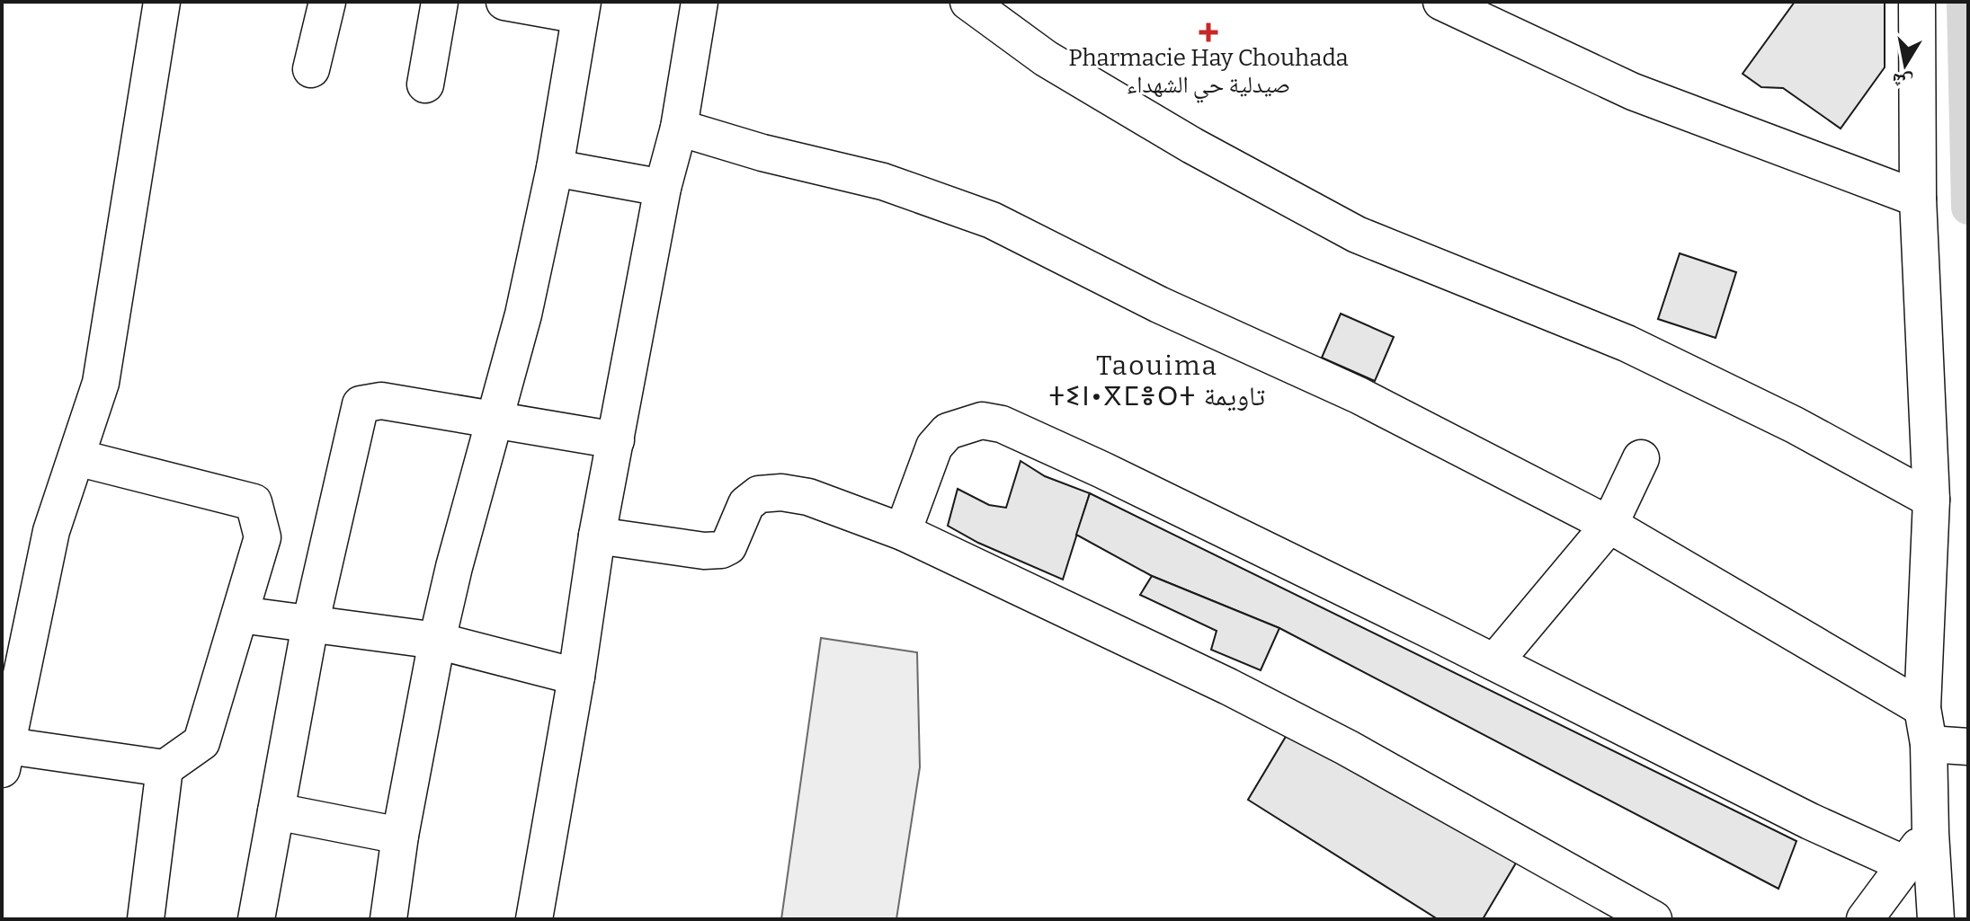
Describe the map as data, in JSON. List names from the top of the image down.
{
  "districts": ["Taouima ⵜⵉⵏ•ⴳⵎⴻⵔⵜ تاويمة"],
  "places": {
    "health": ["Pharmacie Hay Chouhada صيدلية حي الشهداء"]
  },
  "north": "bottom"
}
